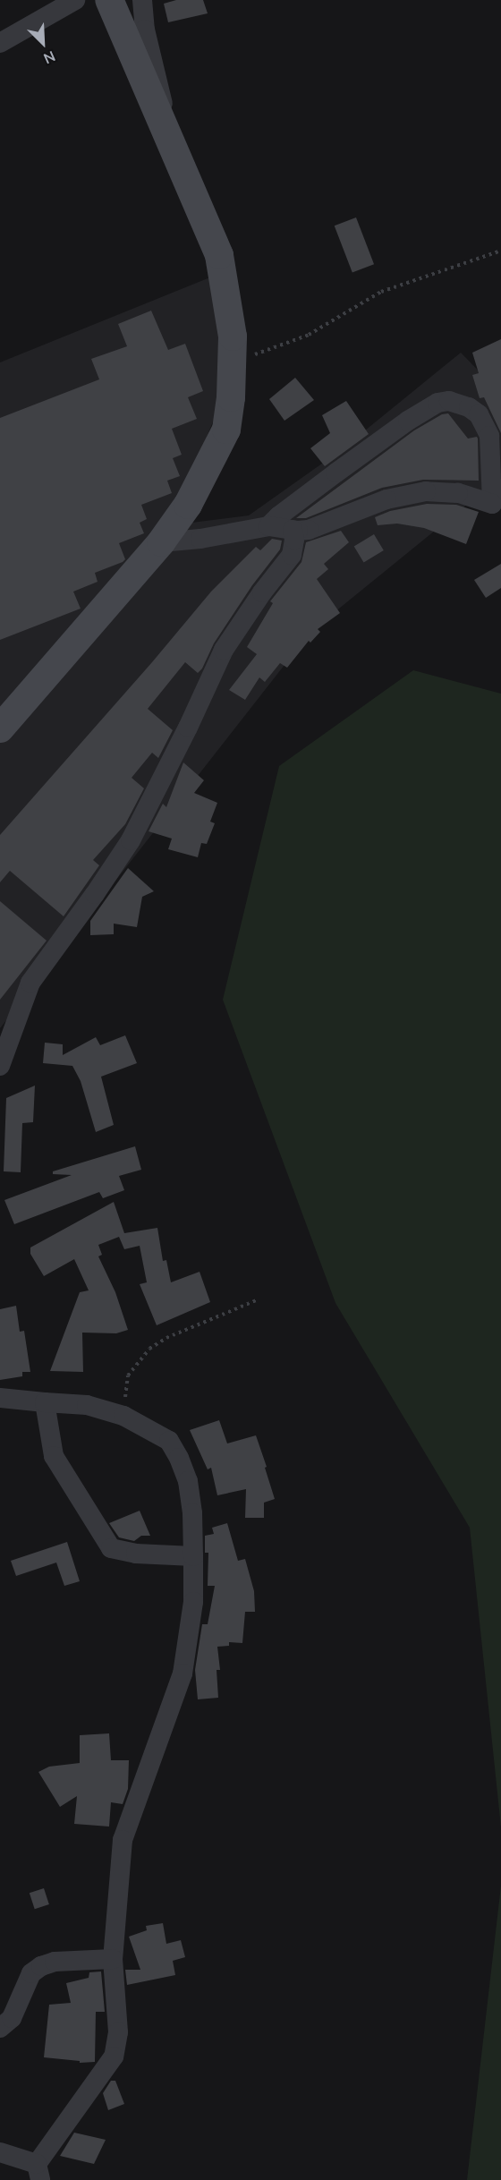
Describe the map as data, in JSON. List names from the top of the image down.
{
  "north": "bottom right"
}
